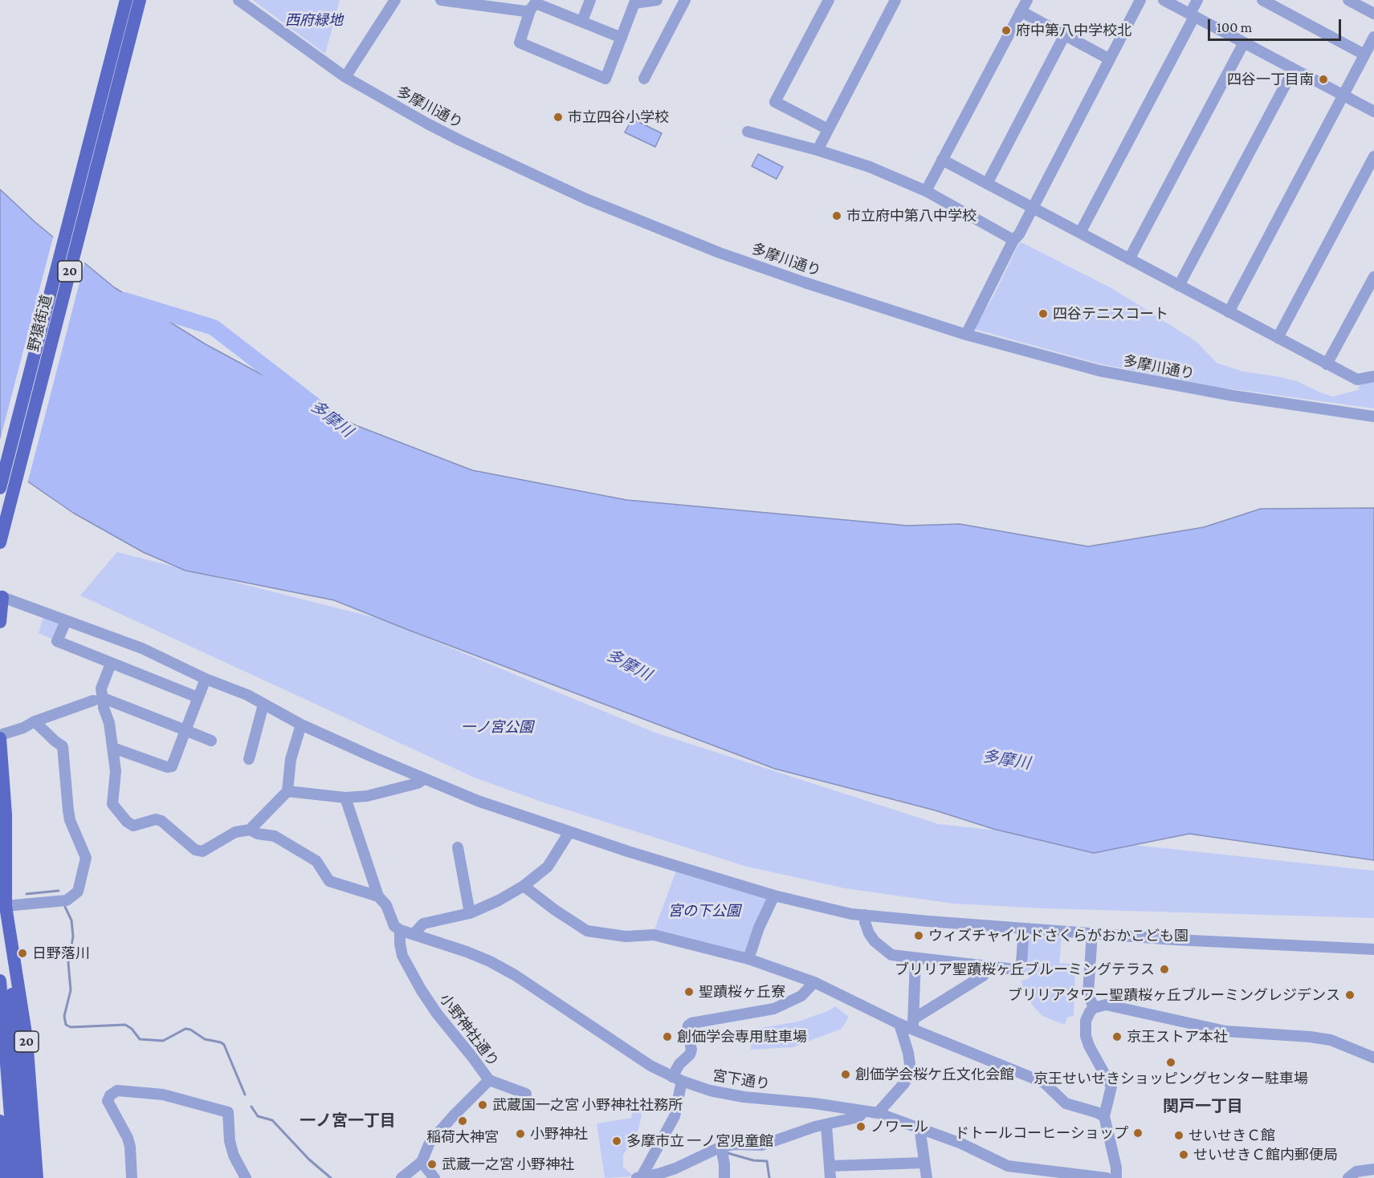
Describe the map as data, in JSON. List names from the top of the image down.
{
  "streets": {
    "main road": ["20", "野猿街道"],
    "street": ["多摩川通り", "小野神社通り", "宮下通り"]
  },
  "crossings": [
    ["小野神社通り", "宮下通り"]
  ],
  "districts": ["関戸一丁目", "一ノ宮一丁目"],
  "water": ["多摩川"],
  "parks": ["西府緑地", "一ノ宮公園", "宮の下公園"],
  "places": [
    "府中第八中学校北",
    "四谷一丁目南",
    "市立四谷小学校",
    "市立府中第八中学校",
    "四谷テニスコート",
    "ウィズチャイルドさくらがおかこども園",
    "日野落川",
    "ブリリア聖蹟桜ヶ丘ブルーミングテラス",
    "聖蹟桜ヶ丘寮",
    "ブリリアタワー聖蹟桜ヶ丘ブルーミングレジデンス",
    "創価学会専用駐車場",
    "京王ストア本社",
    "京王せいせきショッピングセンター駐車場",
    "創価学会桜ケ丘文化会館",
    "武蔵国一之宮 小野神社社務所",
    "稲荷大神宮",
    "ノワール",
    "ドトールコーヒーショップ",
    "小野神社",
    "せいせきＣ館",
    "多摩市立 一ノ宮児童館",
    "せいせきＣ館内郵便局",
    "武蔵一之宮 小野神社"
  ],
  "scale_bar": "100 m"
}
